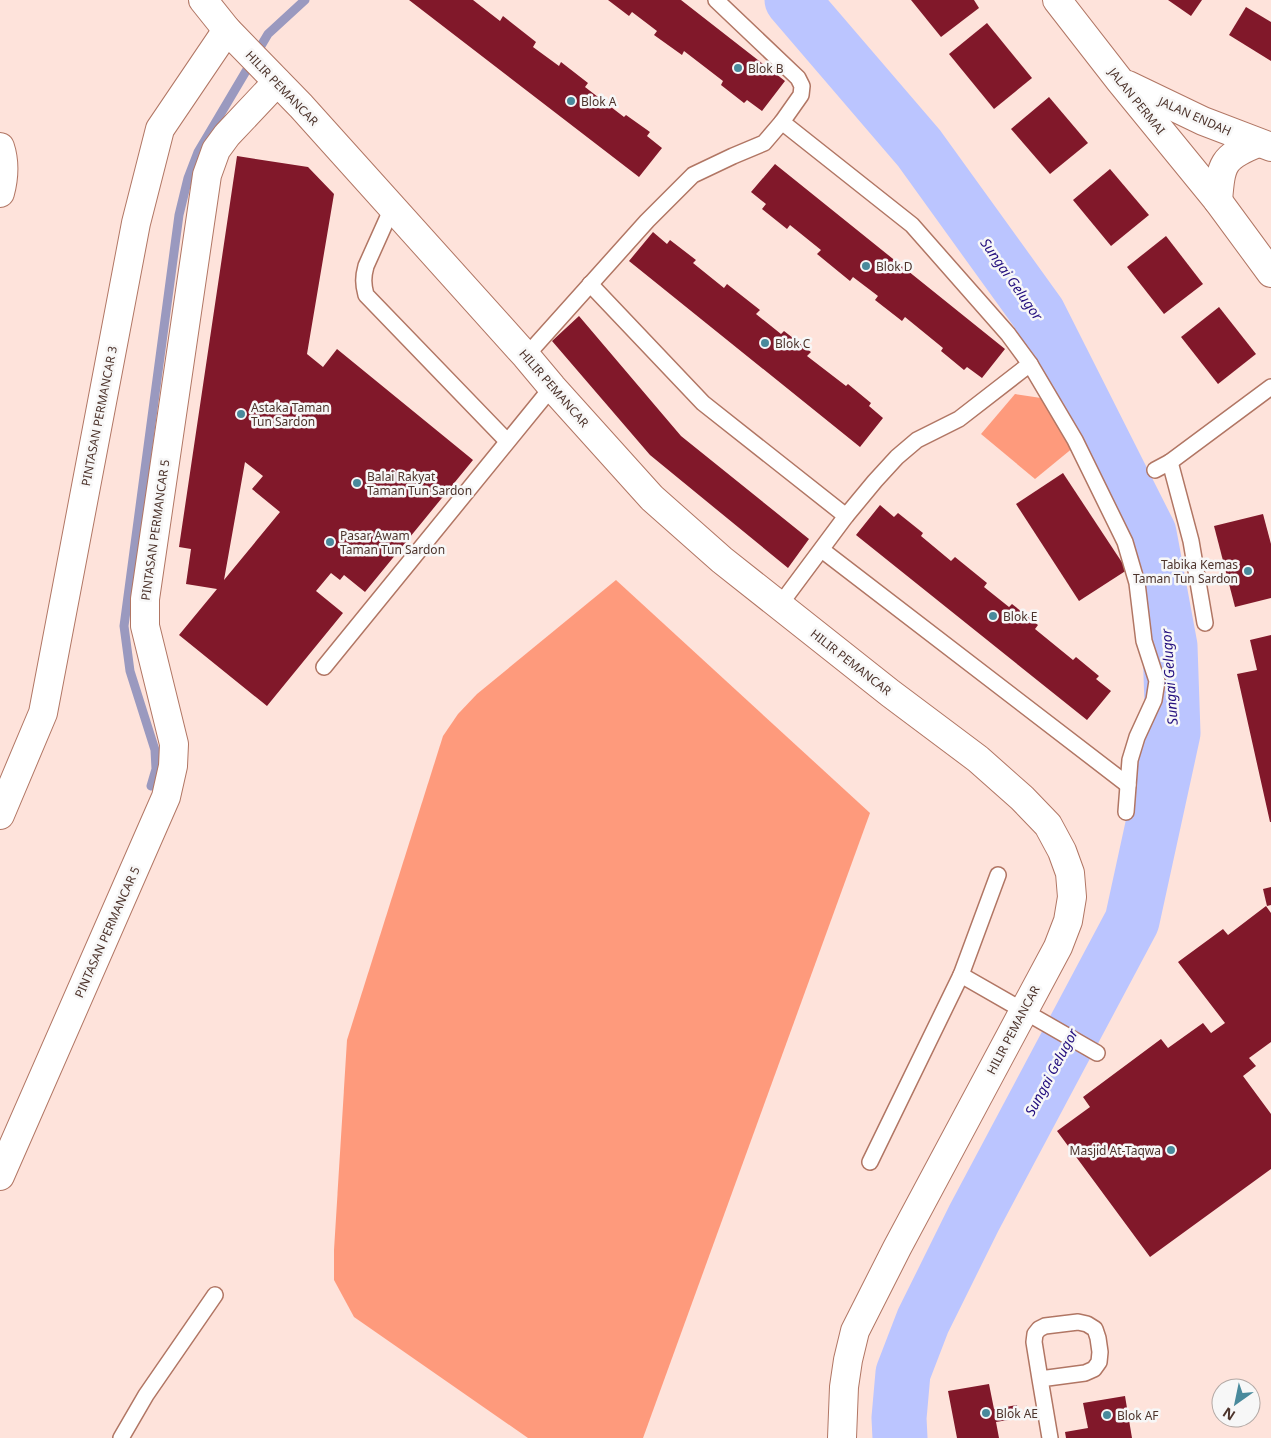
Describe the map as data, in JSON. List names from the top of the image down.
{
  "streets": {
    "street": [
      "HILIR PEMANCAR",
      "JALAN PERMAI",
      "JALAN ENDAH",
      "PINTASAN PERMANCAR 3",
      "PINTASAN PERMANCAR 5"
    ]
  },
  "crossings": [
    ["HILIR PEMANCAR", "PINTASAN PERMANCAR 3"],
    ["HILIR PEMANCAR", "PINTASAN PERMANCAR 5"],
    ["JALAN PERMAI", "JALAN ENDAH"]
  ],
  "water": ["Sungai Gelugor"],
  "places": [
    "Blok B",
    "Blok A",
    "Blok D",
    "Blok C",
    "Astaka Taman Tun Sardon",
    "Balai Rakyat Taman Tun Sardon",
    "Pasar Awam Taman Tun Sardon",
    "Tabika Kemas Taman Tun Sardon",
    "Blok E",
    "Masjid At-Taqwa",
    "Blok AE",
    "Blok AF"
  ],
  "north": "bottom left"
}
